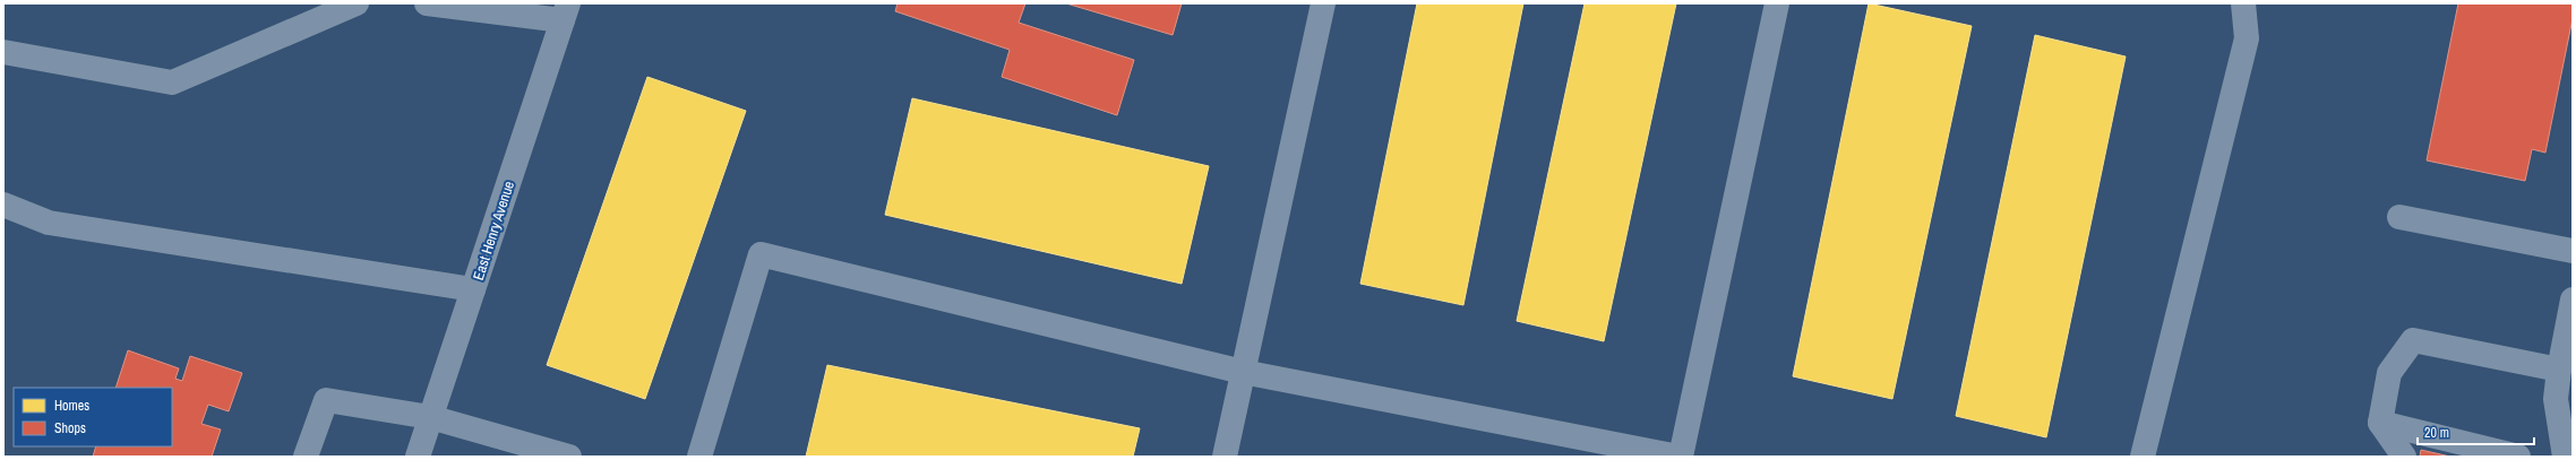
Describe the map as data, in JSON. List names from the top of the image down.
{
  "streets": {
    "street": ["East Henry Avenue"]
  },
  "legend": ["Homes", "Shops"],
  "scale_bar": "20 m"
}
